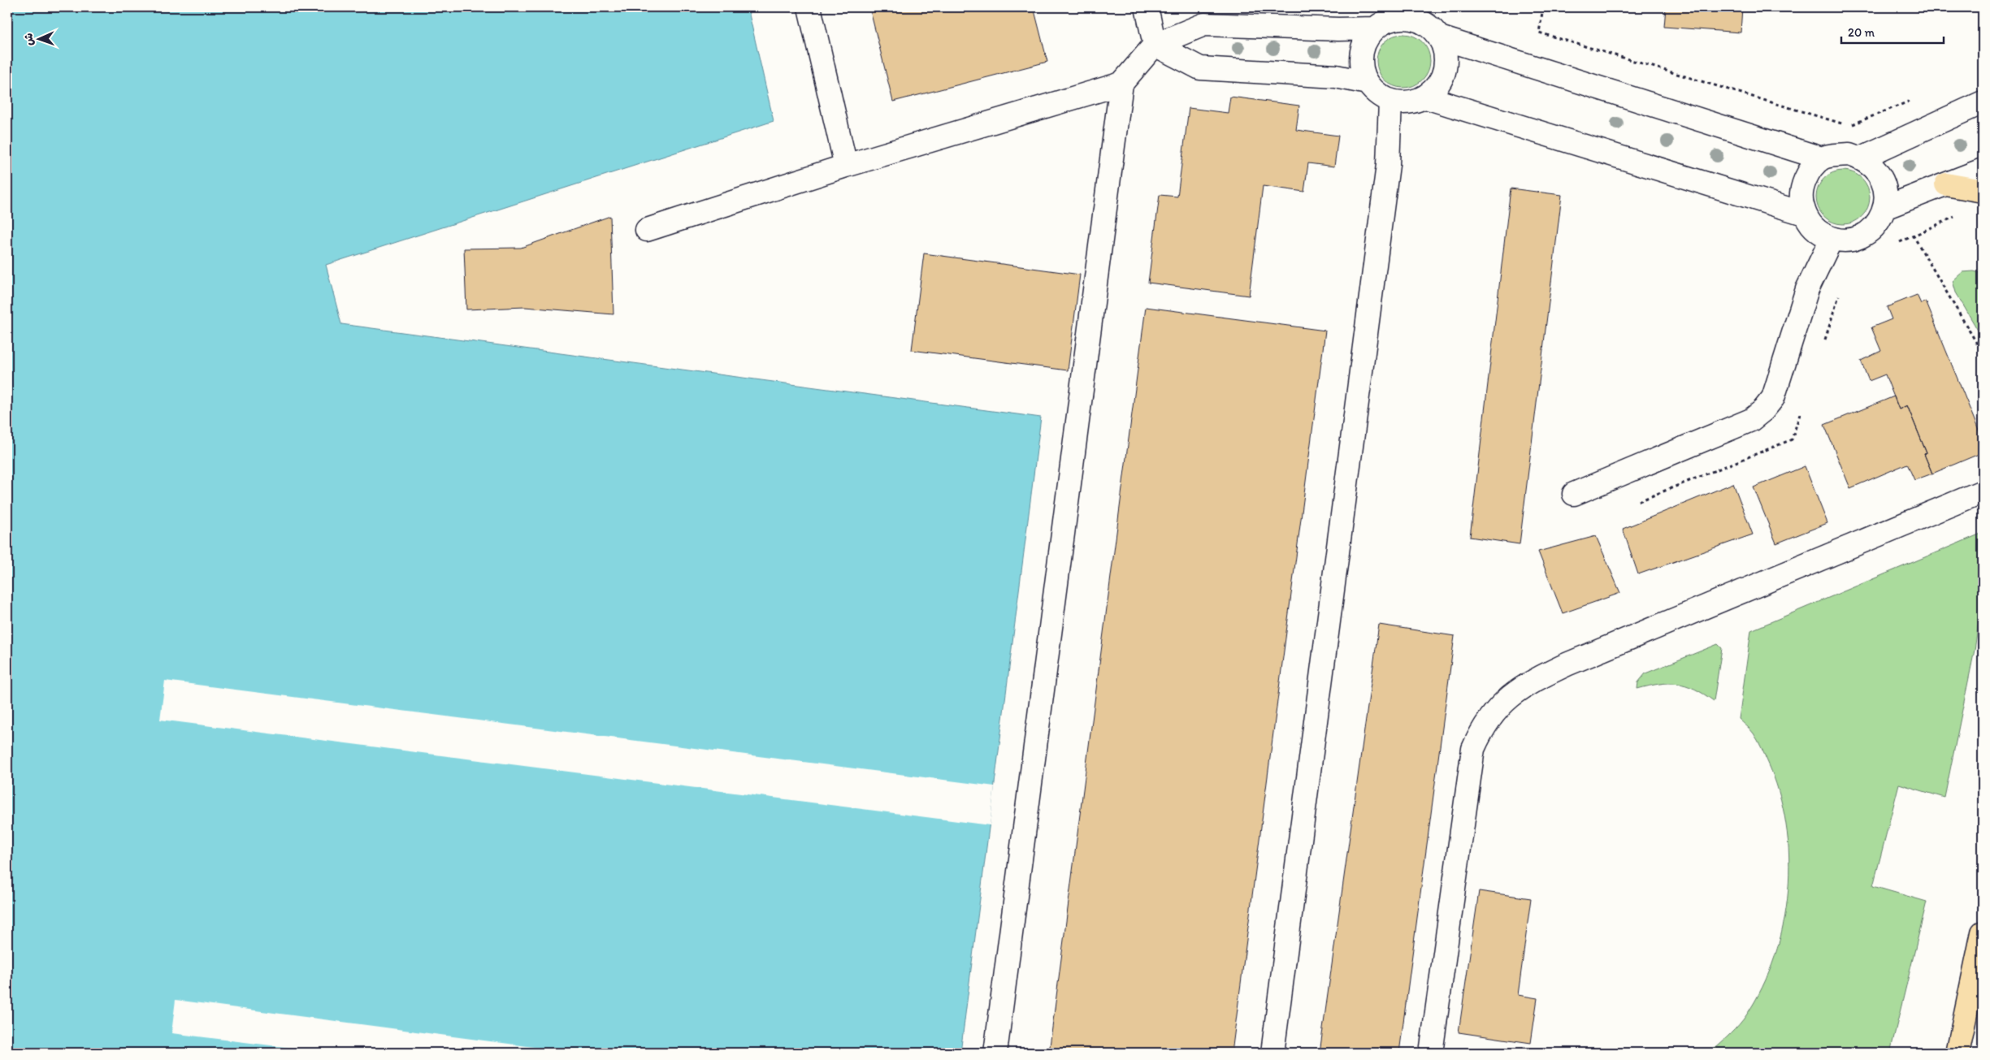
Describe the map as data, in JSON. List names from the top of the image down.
{
  "scale_bar": "20 m",
  "north": "left"
}
